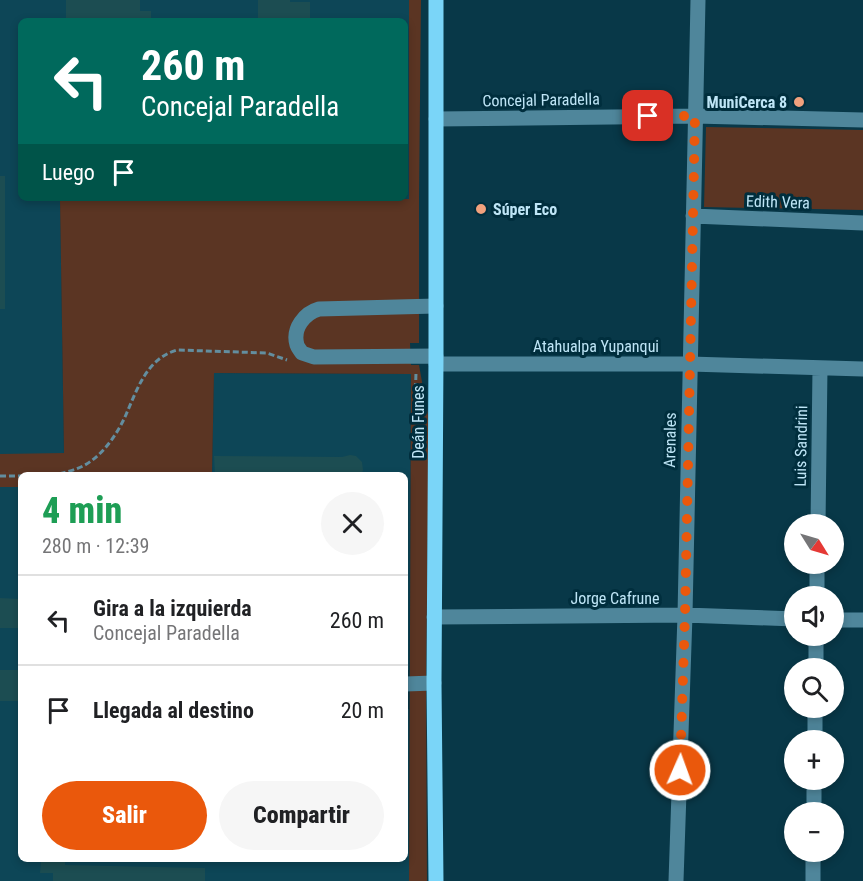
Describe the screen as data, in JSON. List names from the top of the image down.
{
  "streets": {
    "main road": ["Deán Funes"],
    "street": [
      "Concejal Paradella",
      "Edith Vera",
      "Atahualpa Yupanqui",
      "Arenales",
      "Luis Sandrini",
      "Jorge Cafrune"
    ]
  },
  "crossings": [
    ["Concejal Paradella", "Deán Funes"],
    ["Concejal Paradella", "Arenales"],
    ["Edith Vera", "Arenales"],
    ["Atahualpa Yupanqui", "Deán Funes"],
    ["Atahualpa Yupanqui", "Arenales"],
    ["Atahualpa Yupanqui", "Luis Sandrini"],
    ["Deán Funes", "Jorge Cafrune"],
    ["Arenales", "Jorge Cafrune"]
  ],
  "places": ["MuniCerca 8", "Súper Eco"],
  "north": "bottom right",
  "page": {
    "turn": ["260 m", "Concejal Paradella"],
    "then": "Luego",
    "heading": ["4 min", "280 m · 12:39"],
    "map_buttons": ["+", "−"],
    "list": [
      {
        "name": "Gira a la izquierda",
        "note": "Concejal Paradella",
        "value": "260 m"
      },
      {
        "name": "Llegada al destino",
        "value": "20 m"
      }
    ],
    "buttons": ["Salir", "Compartir"]
  }
}
